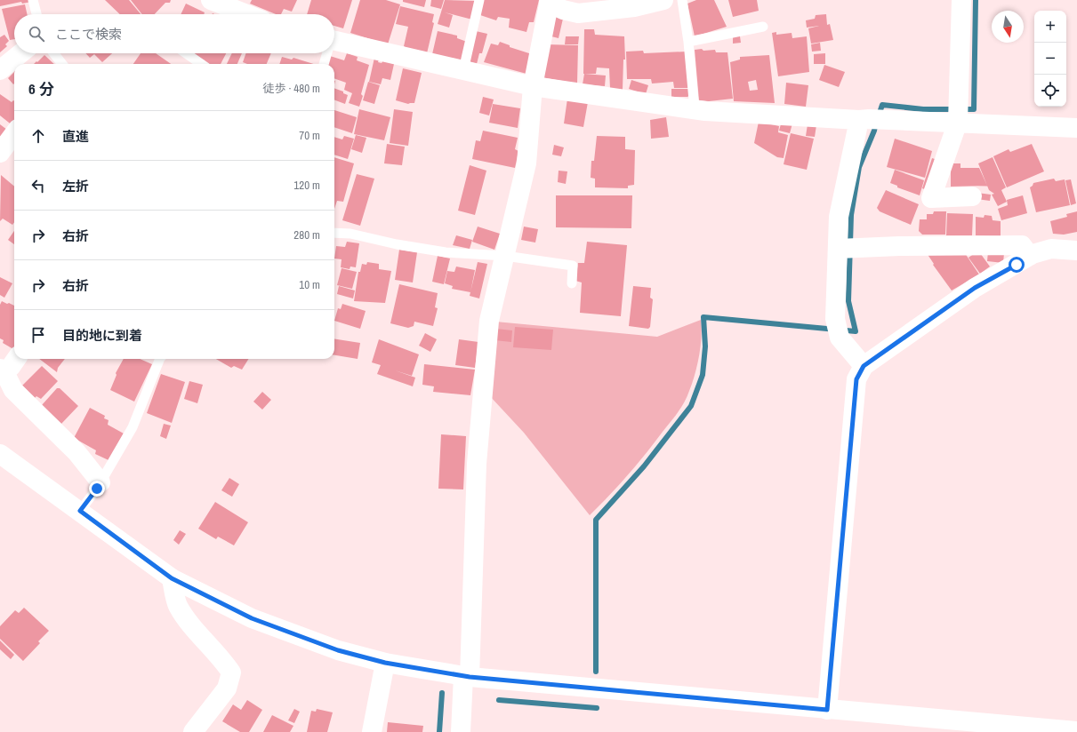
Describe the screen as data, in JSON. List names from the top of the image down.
{
  "north": "bottom",
  "page": {
    "map_buttons": ["+", "−"],
    "search": "ここで検索",
    "heading": ["6 分", "徒歩 · 480 m"],
    "list": [
      ["直進", "70 m"],
      ["左折", "120 m"],
      ["右折", "280 m"],
      ["右折", "10 m"],
      "目的地に到着"
    ]
  }
}
